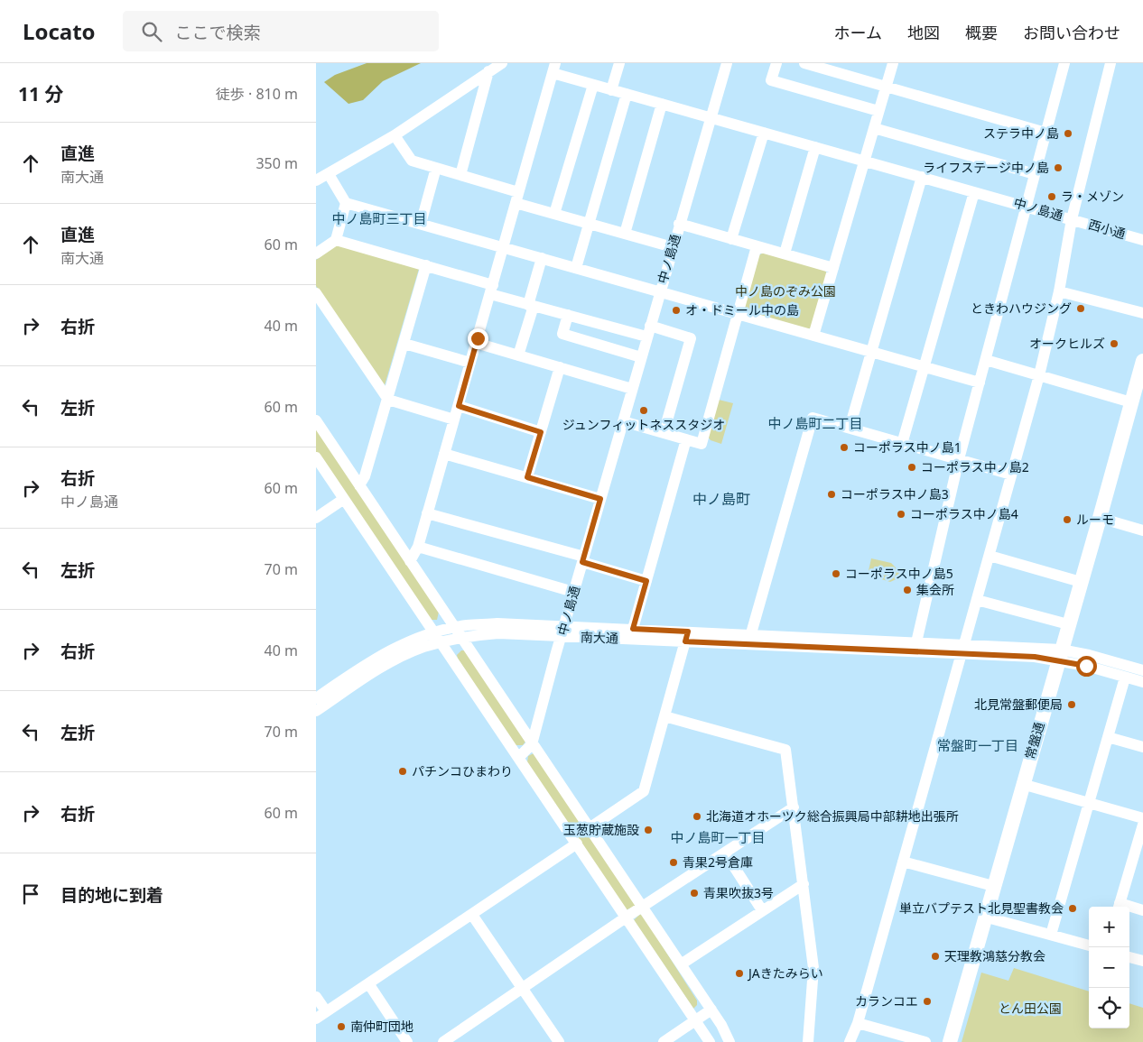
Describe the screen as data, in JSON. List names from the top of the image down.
{
  "streets": {
    "main road": ["常盤通"],
    "street": ["中ノ島通", "西小通", "南大通"]
  },
  "crossings": [
    ["中ノ島通", "西小通"],
    ["中ノ島通", "南大通"],
    ["南大通", "常盤通"]
  ],
  "districts": [
    "中ノ島町三丁目",
    "中ノ島町二丁目",
    "中ノ島町",
    "常盤町一丁目",
    "中ノ島町一丁目"
  ],
  "parks": ["中ノ島のぞみ公園", "とん田公園"],
  "places": [
    "ステラ中ノ島",
    "ライフステージ中ノ島",
    "ラ・メゾン",
    "ときわハウジング",
    "オ・ドミール中の島",
    "オークヒルズ",
    "ジュンフィットネススタジオ",
    "コーポラス中ノ島1",
    "コーポラス中ノ島2",
    "コーポラス中ノ島3",
    "コーポラス中ノ島4",
    "ルーモ",
    "コーポラス中ノ島5",
    "集会所",
    "北見常盤郵便局",
    "パチンコひまわり",
    "北海道オホーツク総合振興局中部耕地出張所",
    "玉葱貯蔵施設",
    "青果2号倉庫",
    "青果吹抜3号",
    "単立バプテスト北見聖書教会",
    "天理教鴻慈分教会",
    "JAきたみらい",
    "カランコエ",
    "南仲町団地"
  ],
  "page": {
    "header": "Locato",
    "search": "ここで検索",
    "nav": [
      "ホーム",
      "地図",
      "概要",
      "お問い合わせ"
    ],
    "heading": ["11 分", "徒歩 · 810 m"],
    "list": [
      ["直進", "南大通", "350 m"],
      ["直進", "南大通", "60 m"],
      ["右折", "40 m"],
      ["左折", "60 m"],
      ["右折", "中ノ島通", "60 m"],
      ["左折", "70 m"],
      ["右折", "40 m"],
      ["左折", "70 m"],
      ["右折", "60 m"],
      "目的地に到着"
    ],
    "map_buttons": ["+", "−"]
  }
}
